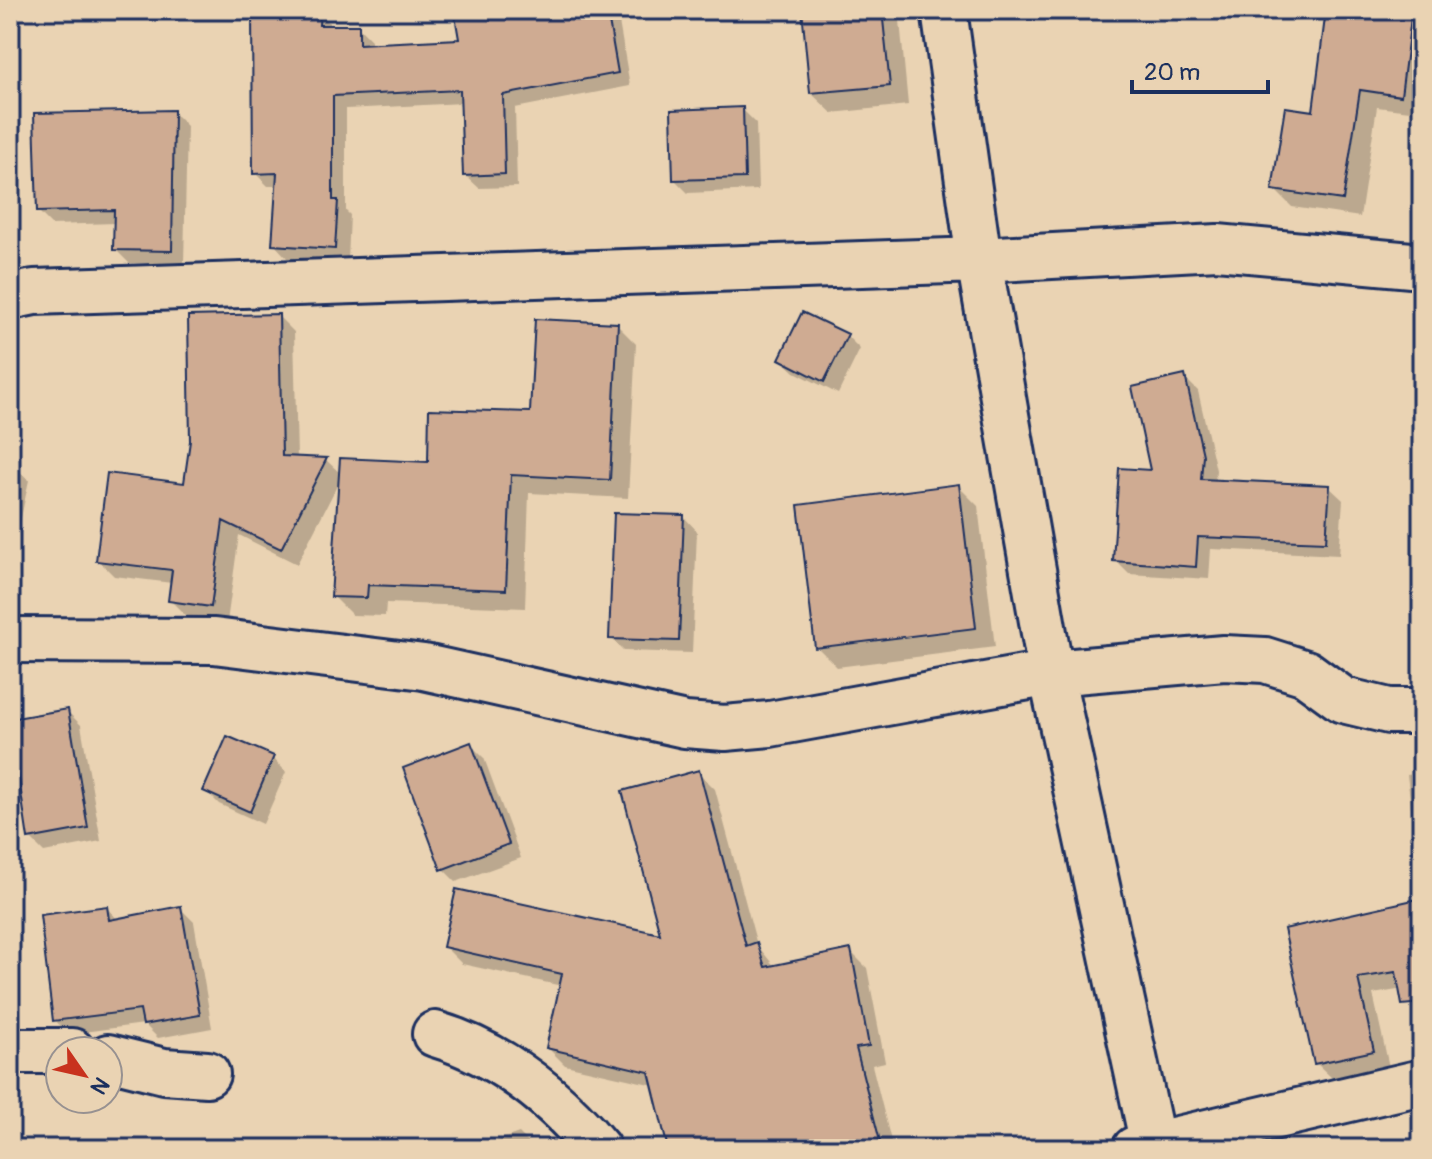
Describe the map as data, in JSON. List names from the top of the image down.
{
  "scale_bar": "20 m",
  "north": "bottom right"
}
